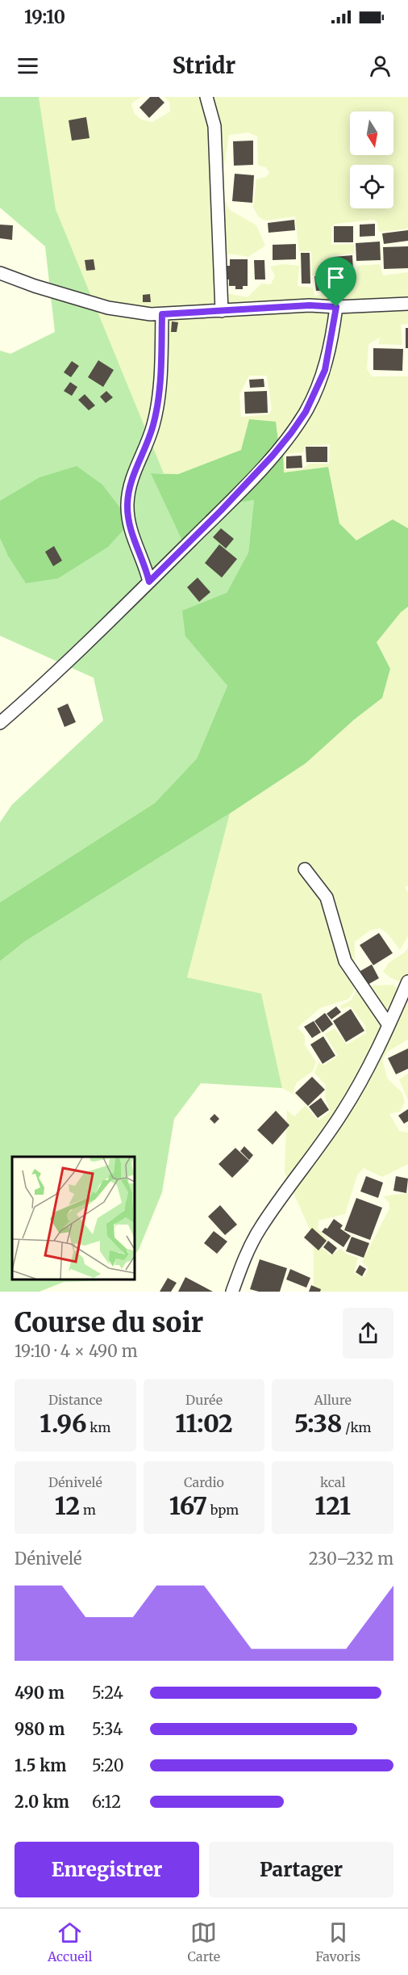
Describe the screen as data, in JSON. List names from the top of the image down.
{
  "north": "bottom",
  "page": {
    "status": "19:10",
    "header": "Stridr",
    "heading": ["Course du soir", "19:10 · 4 × 490 m"],
    "stats": [
      ["Distance", "1.96 km"],
      ["Durée", "11:02"],
      ["Allure", "5:38 /km"],
      ["Dénivelé", "12 m"],
      ["Cardio", "167 bpm"],
      ["kcal", "121"]
    ],
    "chart": ["Dénivelé", "230–232 m"],
    "list": [
      {
        "name": "490 m",
        "note": "5:24"
      },
      {
        "name": "980 m",
        "note": "5:34"
      },
      {
        "name": "1.5 km",
        "note": "5:20"
      },
      {
        "name": "2.0 km",
        "note": "6:12"
      }
    ],
    "buttons": ["Enregistrer", "Partager"],
    "tabs": ["Accueil", "Carte", "Favoris"]
  }
}
